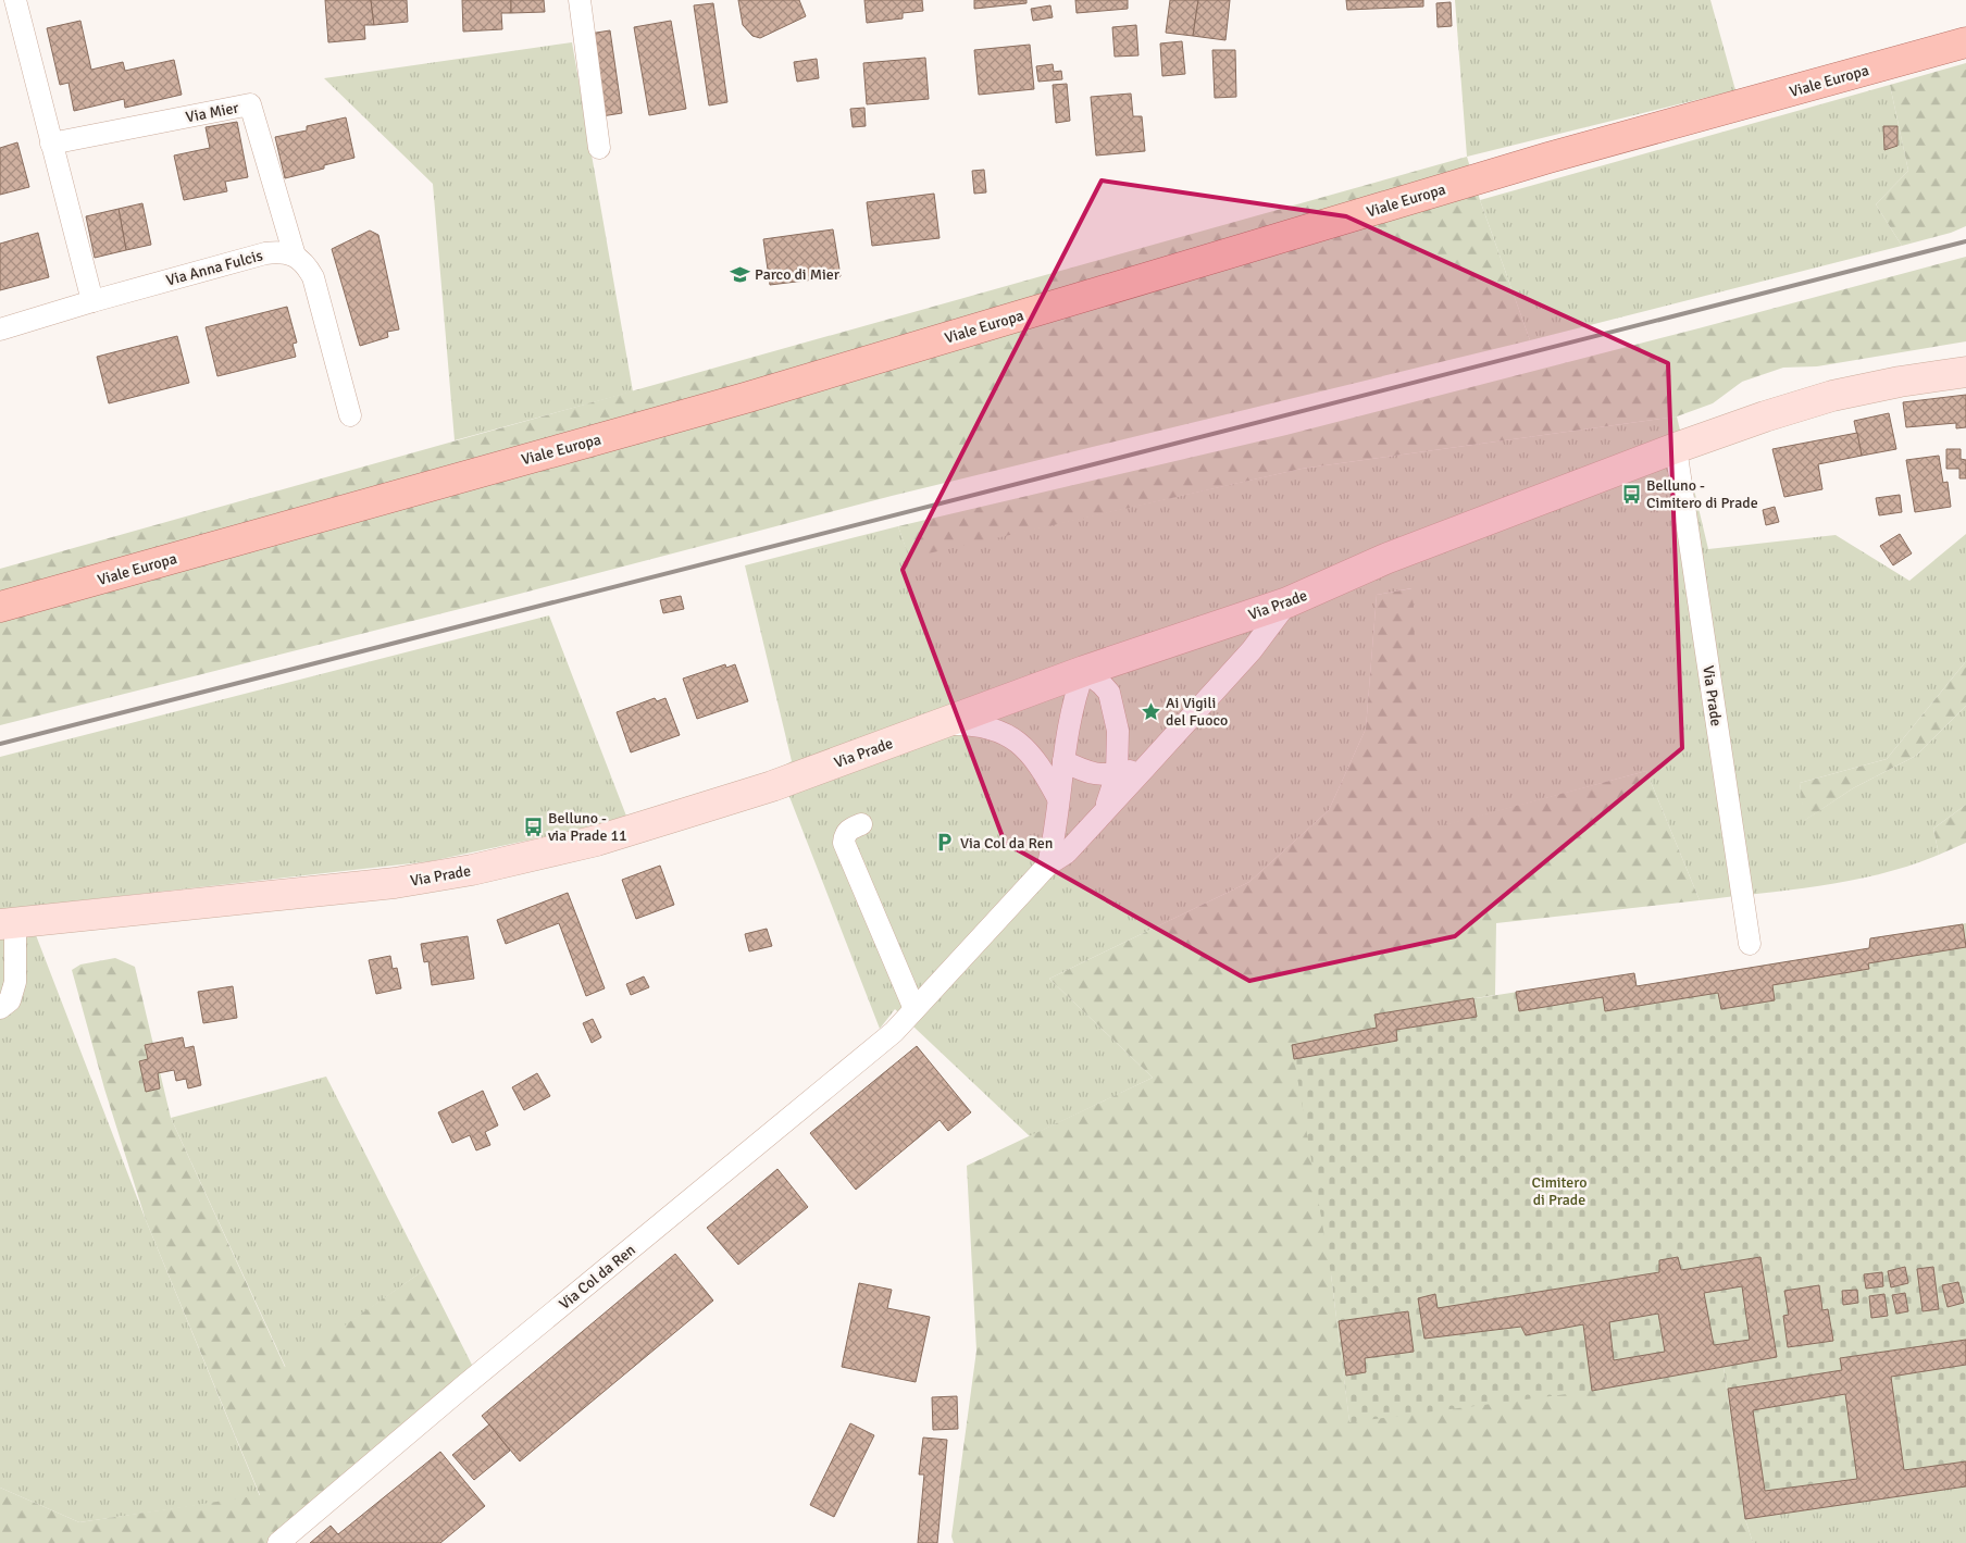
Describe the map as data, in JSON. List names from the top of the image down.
{
  "streets": {
    "main road": ["Viale Europa", "Via Prade"],
    "street": ["Via Mier", "Via Anna Fulcis", "Via Col da Ren"]
  },
  "crossings": [
    ["Via Mier", "Via Anna Fulcis"],
    ["Via Prade", "Via Col da Ren"]
  ],
  "parks": ["Cimitero di Prade"],
  "places": {
    "school or university": ["Parco di Mier"],
    "bus stop": ["Belluno - Cimitero di Prade", "Belluno - via Prade 11"],
    "place": ["Ai Vigili del Fuoco"],
    "parking": ["Via Col da Ren"]
  }
}
